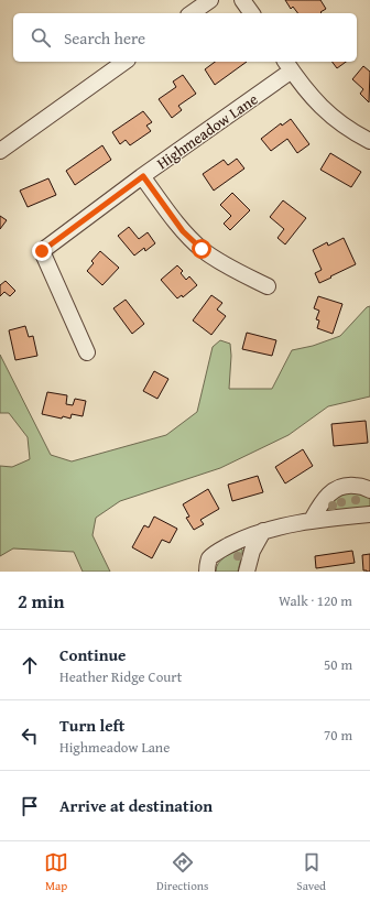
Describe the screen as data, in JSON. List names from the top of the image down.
{
  "streets": {
    "street": ["Highmeadow Lane"]
  },
  "page": {
    "search": "Search here",
    "heading": ["2 min", "Walk · 120 m"],
    "list": [
      ["Continue", "Heather Ridge Court", "50 m"],
      ["Turn left", "Highmeadow Lane", "70 m"],
      "Arrive at destination"
    ],
    "nav": ["Map", "Directions", "Saved"]
  }
}
